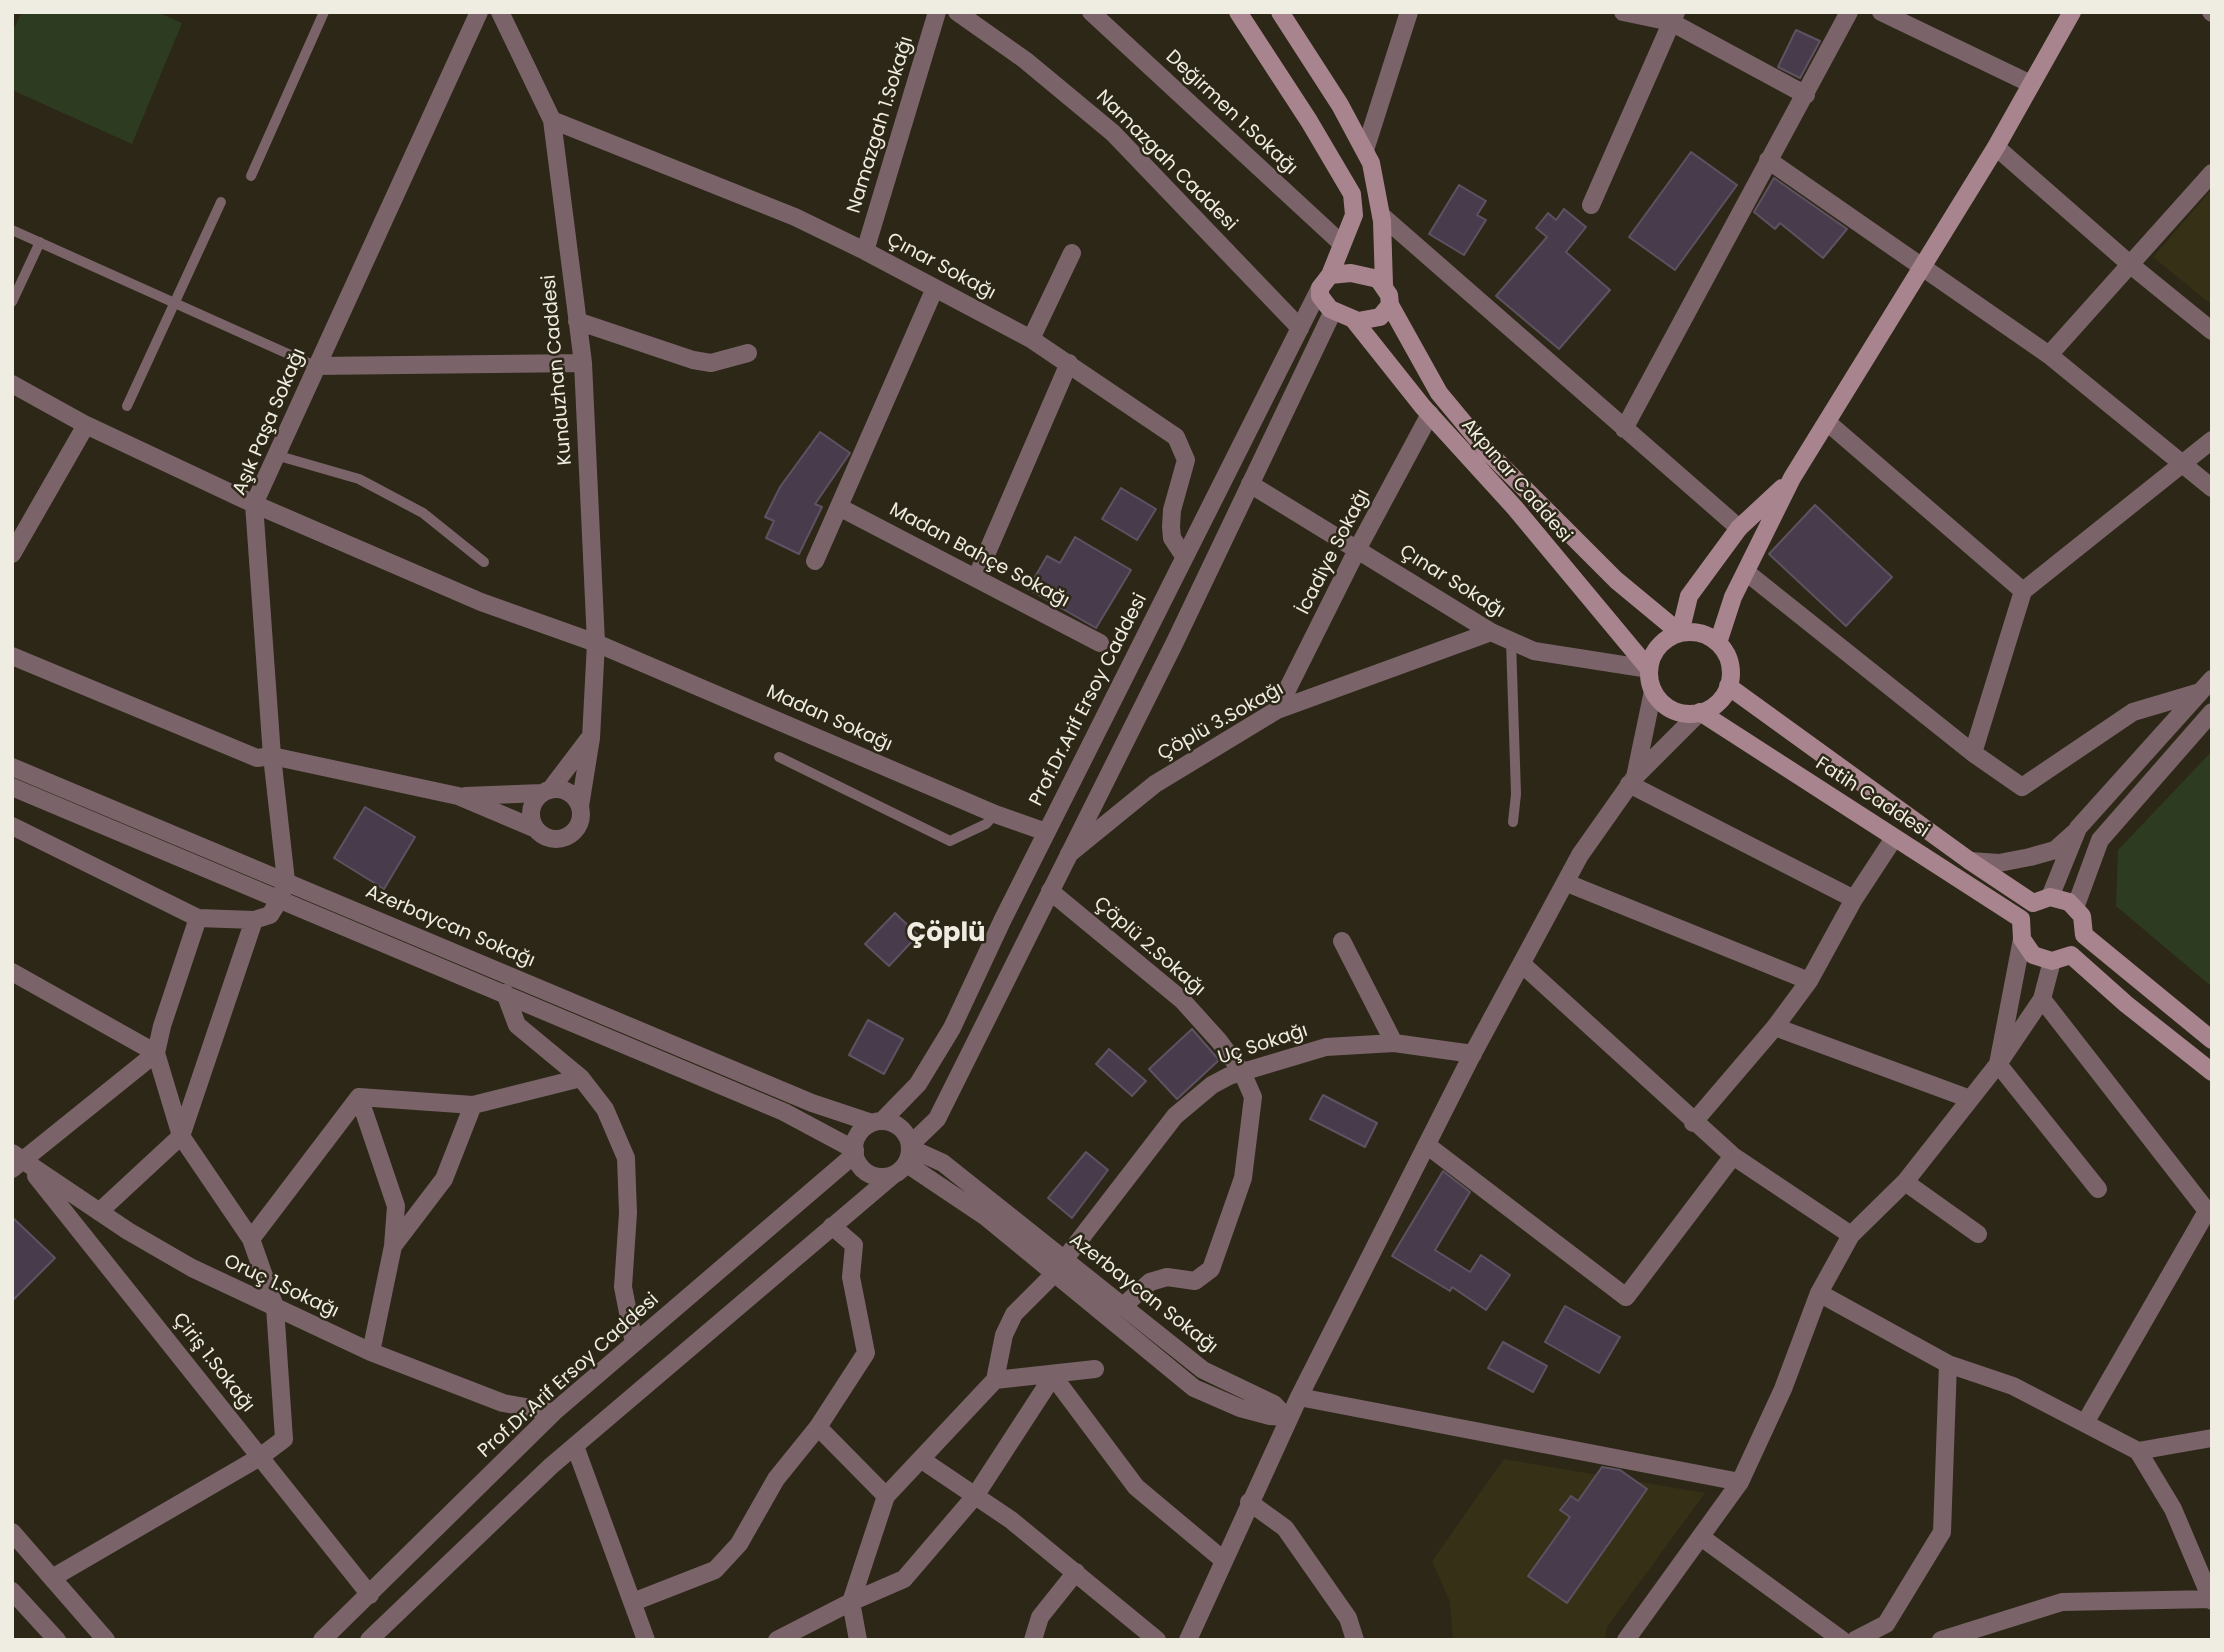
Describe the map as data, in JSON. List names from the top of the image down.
{
  "streets": {
    "main road": ["Akpınar Caddesi", "Fatih Caddesi"],
    "street": [
      "Değirmen 1.Sokağı",
      "Namazgah 1.Sokağı",
      "Namazgah Caddesi",
      "Çınar Sokağı",
      "Kunduzhan Caddesi",
      "Aşık Paşa Sokağı",
      "İcadiye Sokağı",
      "Madan Bahçe Sokağı",
      "Prof.Dr.Arif Ersoy Caddesi",
      "Madan Sokağı",
      "Çöplü 3.Sokağı",
      "Azerbaycan Sokağı",
      "Çöplü 2.Sokağı",
      "Uç Sokağı",
      "Oruç 1.Sokağı",
      "Çiriş 1.Sokağı"
    ]
  },
  "crossings": [
    ["Namazgah 1.Sokağı", "Çınar Sokağı"],
    ["Namazgah Caddesi", "Prof.Dr.Arif Ersoy Caddesi"],
    ["Çınar Sokağı", "Kunduzhan Caddesi"],
    ["Çınar Sokağı", "Akpınar Caddesi"],
    ["Çınar Sokağı", "İcadiye Sokağı"],
    ["Çınar Sokağı", "Prof.Dr.Arif Ersoy Caddesi"],
    ["Çınar Sokağı", "Çöplü 3.Sokağı"],
    ["Çınar Sokağı", "Fatih Caddesi"],
    ["Kunduzhan Caddesi", "Madan Sokağı"],
    ["Aşık Paşa Sokağı", "Madan Sokağı"],
    ["Aşık Paşa Sokağı", "Azerbaycan Sokağı"],
    ["Akpınar Caddesi", "İcadiye Sokağı"],
    ["Akpınar Caddesi", "Prof.Dr.Arif Ersoy Caddesi"],
    ["Akpınar Caddesi", "Fatih Caddesi"],
    ["İcadiye Sokağı", "Çöplü 3.Sokağı"],
    ["Prof.Dr.Arif Ersoy Caddesi", "Madan Sokağı"],
    ["Prof.Dr.Arif Ersoy Caddesi", "Azerbaycan Sokağı"],
    ["Prof.Dr.Arif Ersoy Caddesi", "Oruç 1.Sokağı"],
    ["Prof.Dr.Arif Ersoy Caddesi", "Çiriş 1.Sokağı"],
    ["Azerbaycan Sokağı", "Çöplü 2.Sokağı"],
    ["Azerbaycan Sokağı", "Uç Sokağı"],
    ["Çöplü 2.Sokağı", "Uç Sokağı"],
    ["Oruç 1.Sokağı", "Çiriş 1.Sokağı"]
  ],
  "districts": ["Çöplü"]
}
